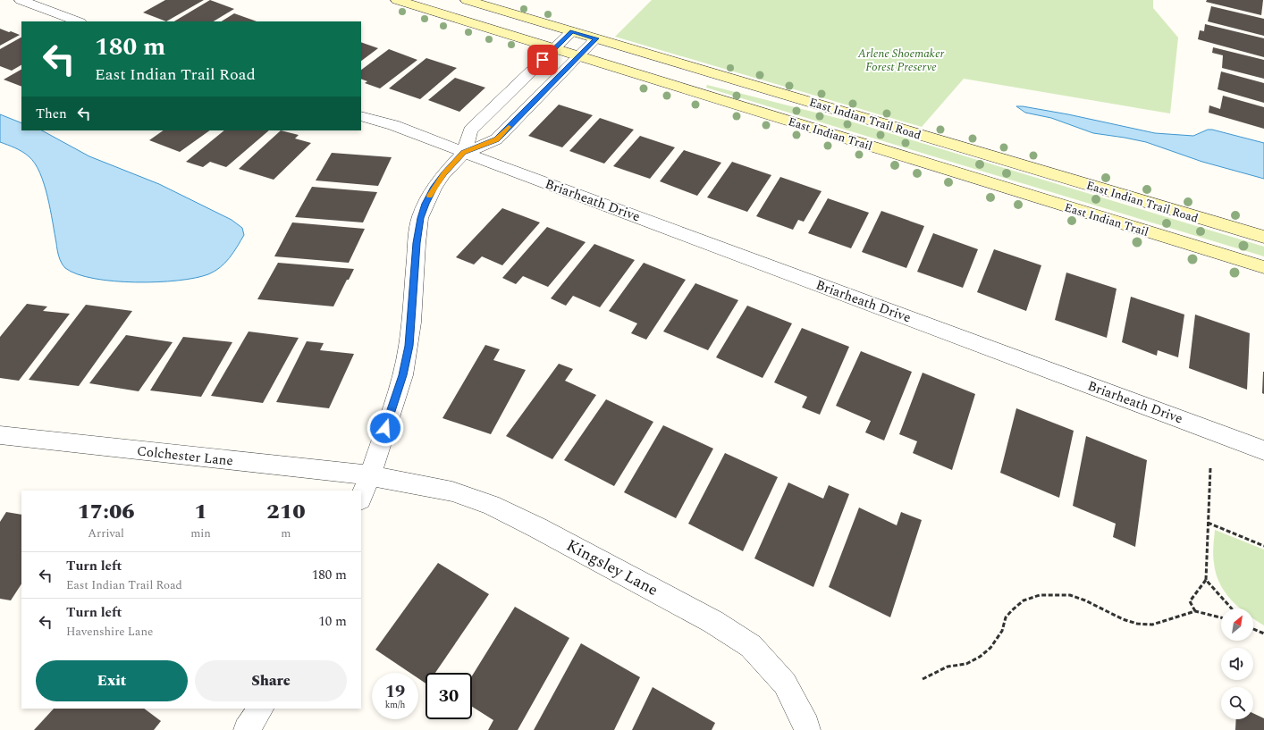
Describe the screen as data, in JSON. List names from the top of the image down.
{
  "streets": {
    "main road": ["East Indian Trail Road", "East Indian Trail"],
    "street": ["Briarheath Drive", "Colchester Lane", "Kingsley Lane"]
  },
  "crossings": [
    ["Colchester Lane", "Kingsley Lane"]
  ],
  "parks": ["Arlene Shoemaker Forest Preserve"],
  "north": "top right",
  "page": {
    "turn": ["180 m", "East Indian Trail Road"],
    "then": "Then",
    "eta": [
      "17:06",
      "Arrival",
      "1",
      "min",
      "210",
      "m"
    ],
    "list": [
      {
        "name": "Turn left",
        "note": "East Indian Trail Road",
        "value": "180 m"
      },
      {
        "name": "Turn left",
        "note": "Havenshire Lane",
        "value": "10 m"
      }
    ],
    "buttons": ["Exit", "Share"],
    "speed": "19 km/h",
    "limit": "30"
  }
}
